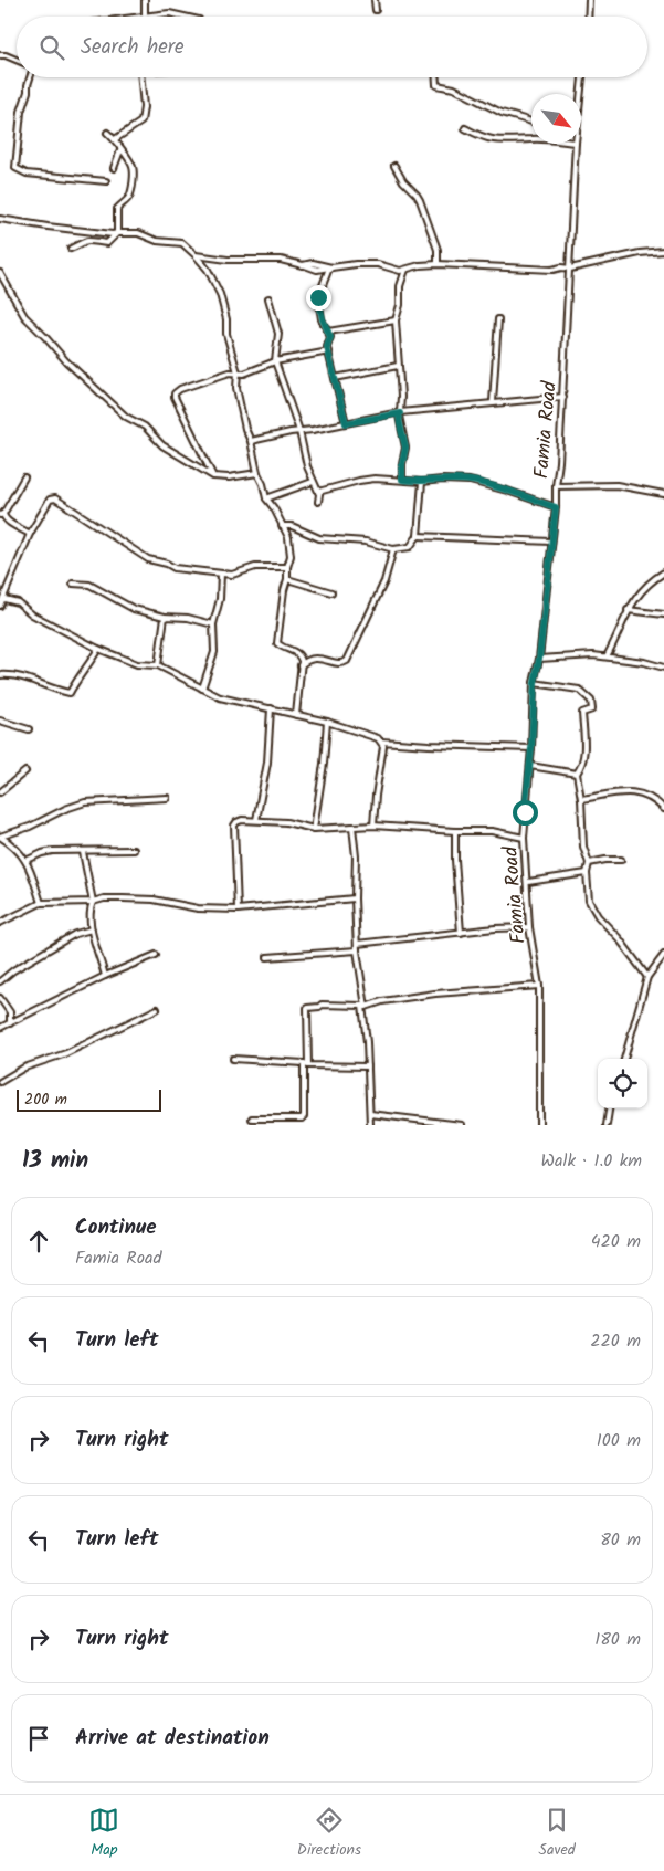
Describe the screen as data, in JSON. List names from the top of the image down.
{
  "streets": {
    "street": ["Famia Road"]
  },
  "scale_bar": "200 m",
  "north": "bottom right",
  "page": {
    "search": "Search here",
    "scale": "200 m",
    "heading": ["13 min", "Walk · 1.0 km"],
    "list": [
      ["Continue", "Famia Road", "420 m"],
      ["Turn left", "220 m"],
      ["Turn right", "100 m"],
      ["Turn left", "80 m"],
      ["Turn right", "180 m"],
      "Arrive at destination"
    ],
    "nav": ["Map", "Directions", "Saved"]
  }
}
